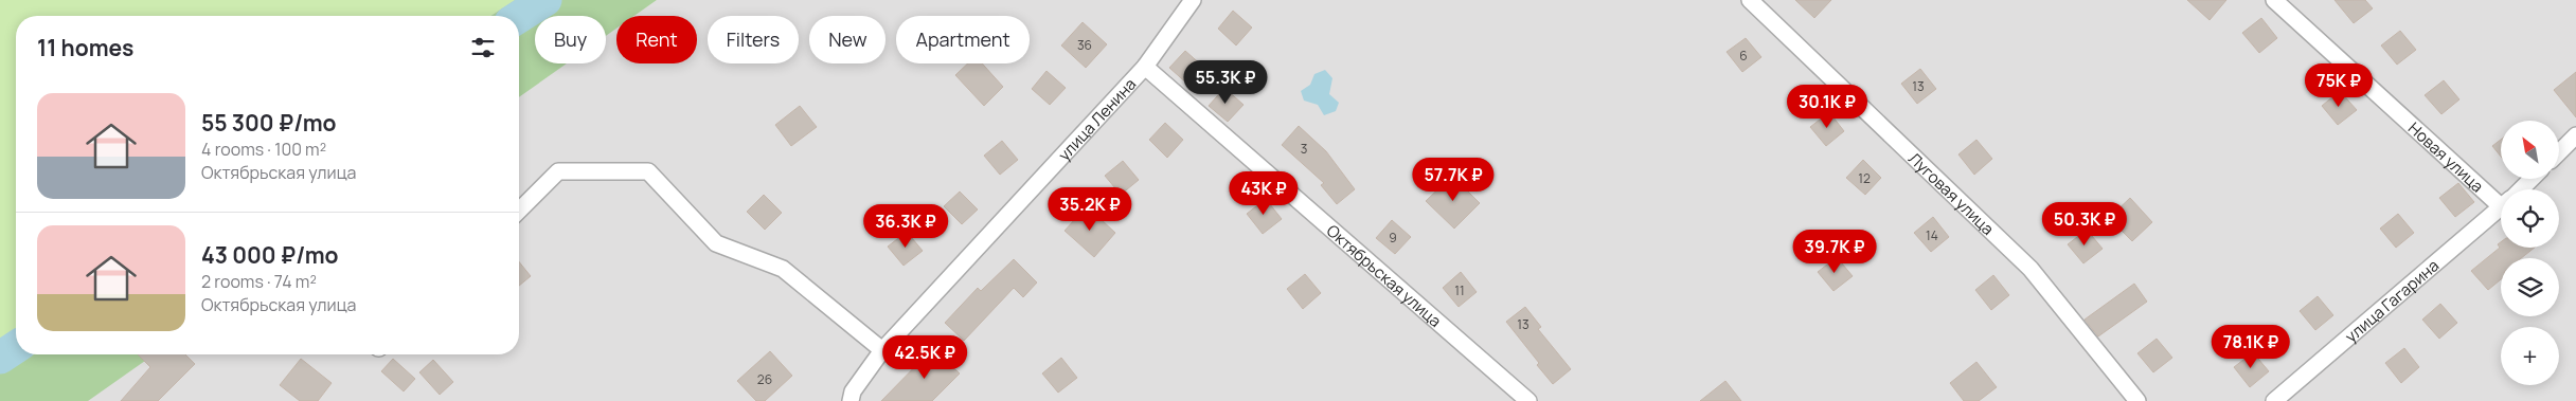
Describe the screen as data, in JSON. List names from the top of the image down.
{
  "streets": {
    "street": [
      "улица Ленина",
      "Новая улица",
      "Луговая улица",
      "Октябрьская улица",
      "улица Гагарина"
    ]
  },
  "crossings": [
    ["улица Ленина", "Октябрьская улица"]
  ],
  "house_numbers": [
    "36",
    "6",
    "13",
    "3",
    "12",
    "14",
    "9",
    "11",
    "13",
    "26"
  ],
  "north": "top left",
  "page": {
    "chip": [
      "Buy",
      "Rent",
      "Filters",
      "New",
      "Apartment"
    ],
    "heading": "11 homes",
    "price": [
      "55.3K ₽",
      "75K ₽",
      "30.1K ₽",
      "57.7K ₽",
      "43K ₽",
      "35.2K ₽",
      "50.3K ₽",
      "36.3K ₽",
      "39.7K ₽",
      "78.1K ₽",
      "42.5K ₽"
    ],
    "list": [
      {
        "name": "55 300 ₽/mo",
        "note": "4 rooms · 100 m² · Октябрьская улица"
      },
      {
        "name": "43 000 ₽/mo",
        "note": "2 rooms · 74 m² · Октябрьская улица"
      }
    ],
    "map_buttons": "+"
  }
}
